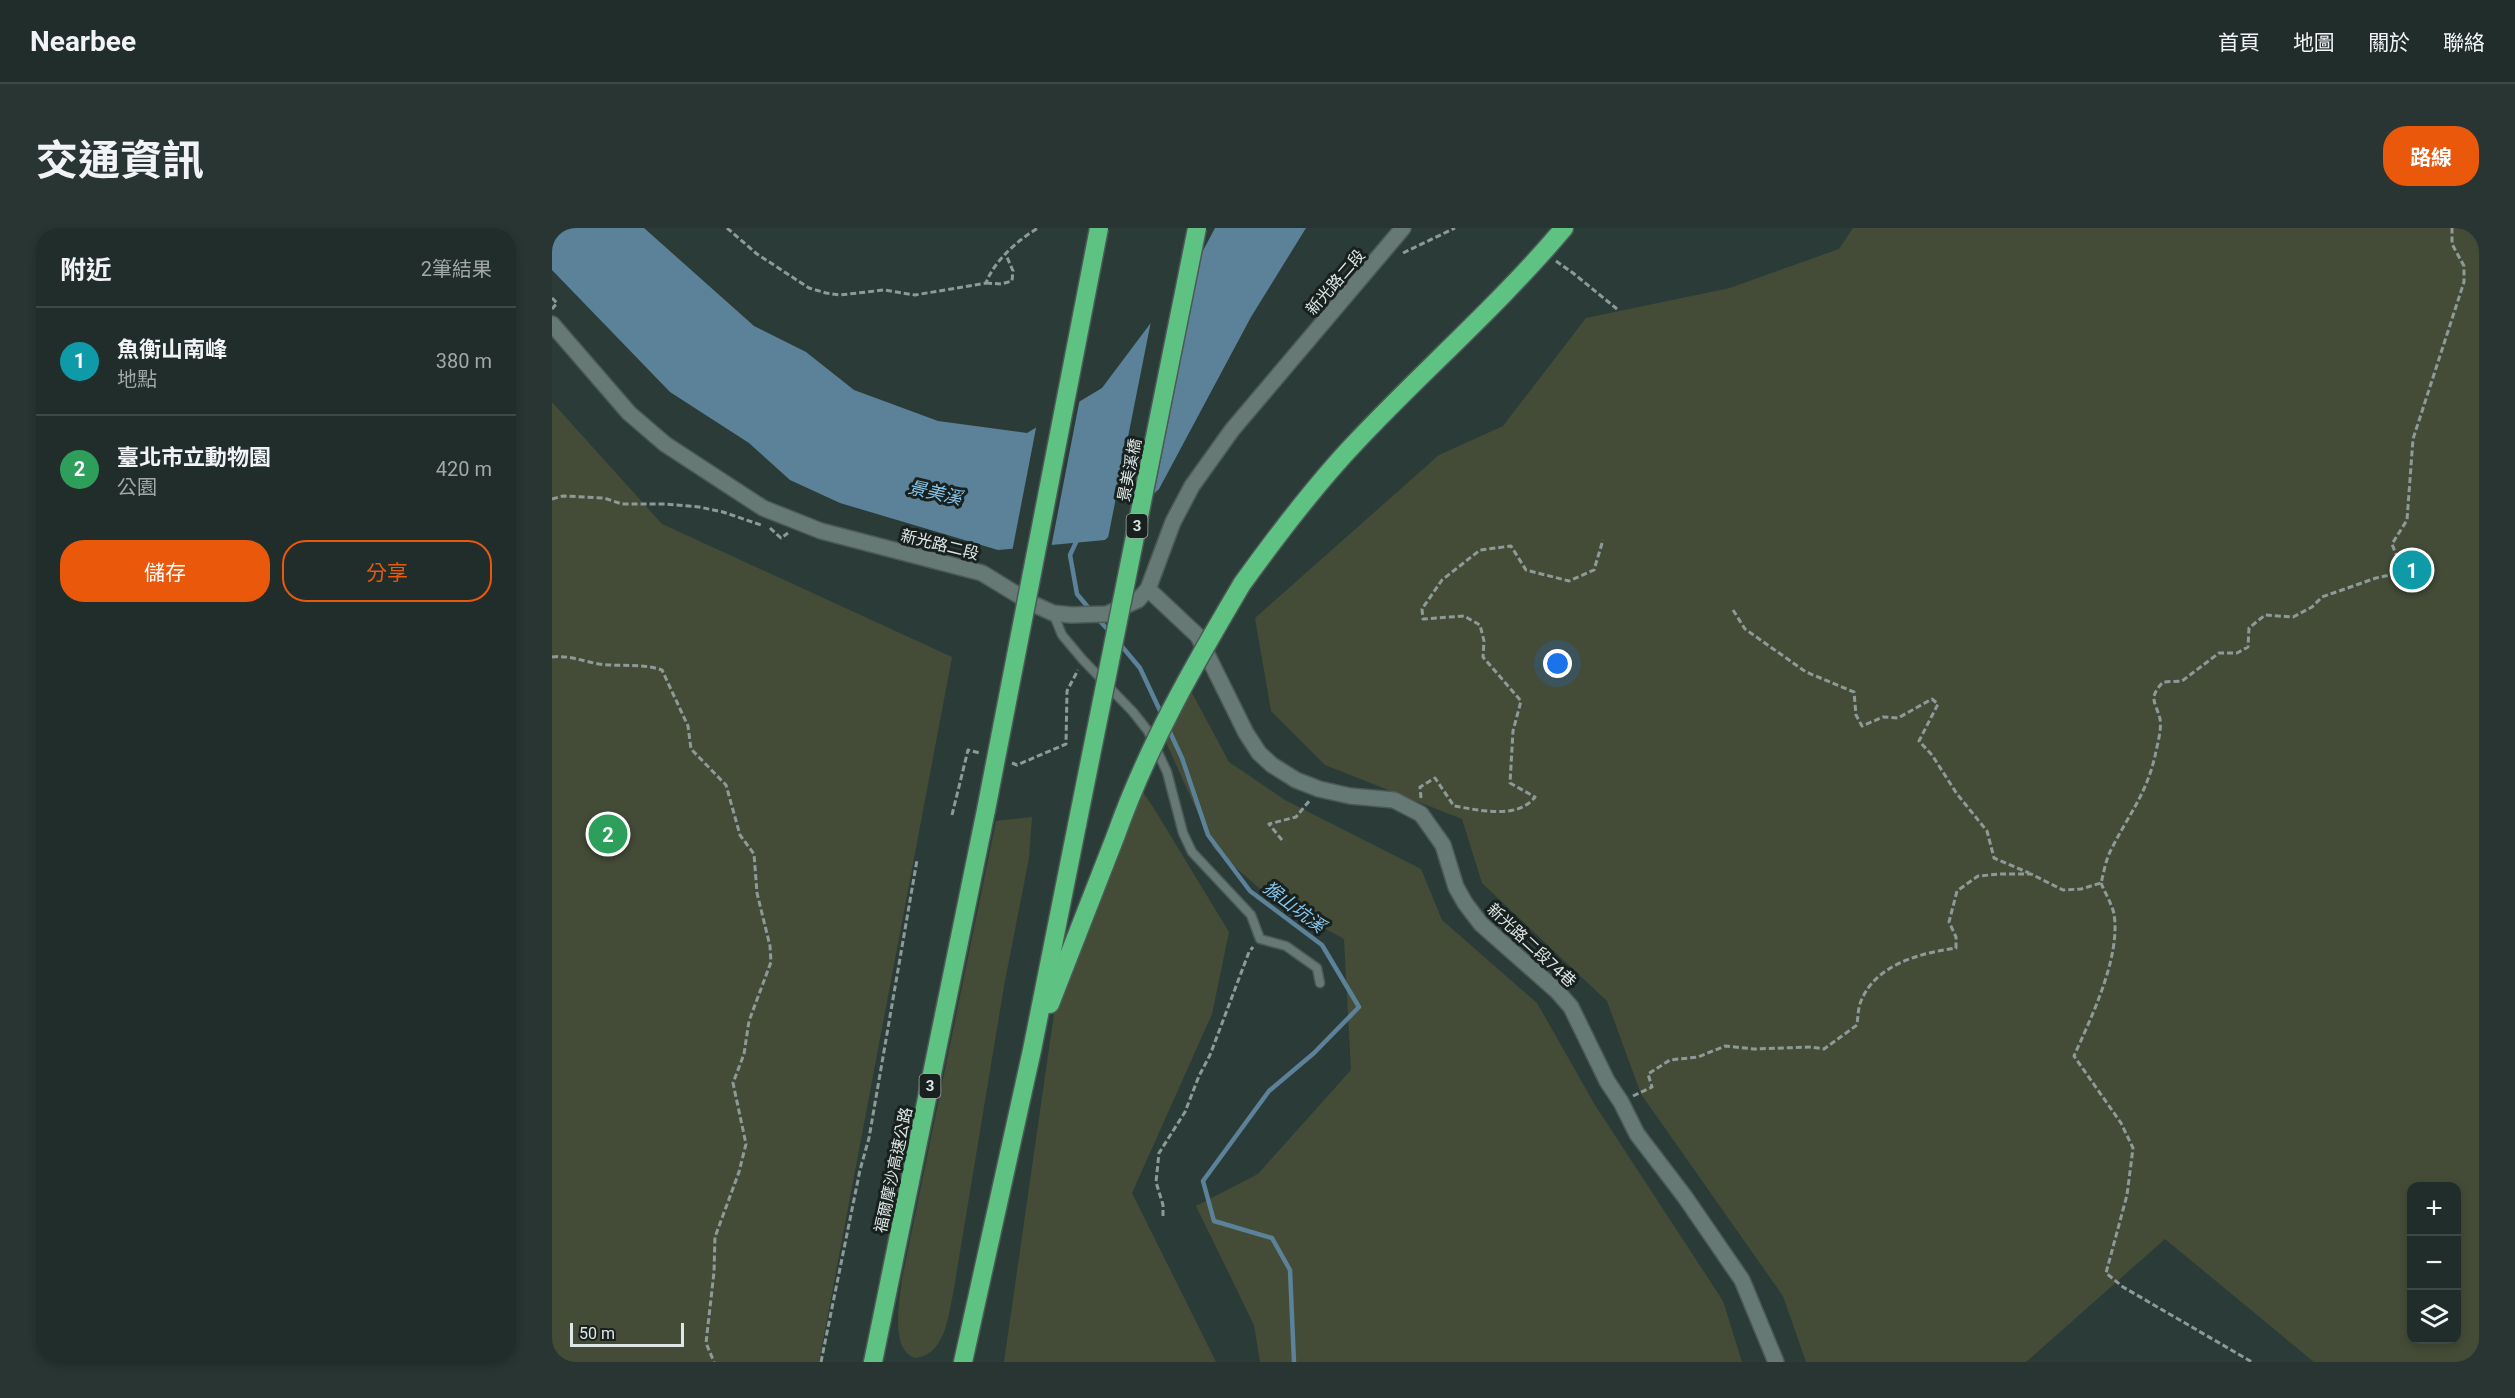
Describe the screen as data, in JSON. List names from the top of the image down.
{
  "streets": {
    "highway": ["景美溪橋", "3", "福爾摩沙高速公路"],
    "street": ["新光路二段", "新光路二段74巷"]
  },
  "crossings": [
    ["新光路二段", "新光路二段74巷"],
    ["景美溪橋", "3"]
  ],
  "water": ["景美溪", "猴山坑溪"],
  "scale_bar": "50 m",
  "page": {
    "header": "Nearbee",
    "nav": [
      "首頁",
      "地圖",
      "關於",
      "聯絡"
    ],
    "title": "交通資訊",
    "buttons": [
      "路線",
      ["儲存", "分享"]
    ],
    "heading": ["附近", "2筆結果"],
    "list": [
      {
        "mark": "1",
        "name": "魚衡山南峰",
        "note": "地點",
        "value": "380 m"
      },
      {
        "mark": "2",
        "name": "臺北市立動物園",
        "note": "公園",
        "value": "420 m"
      }
    ],
    "pins": ["1", "2"],
    "map_buttons": ["+", "−"],
    "scale": "50 m"
  }
}
